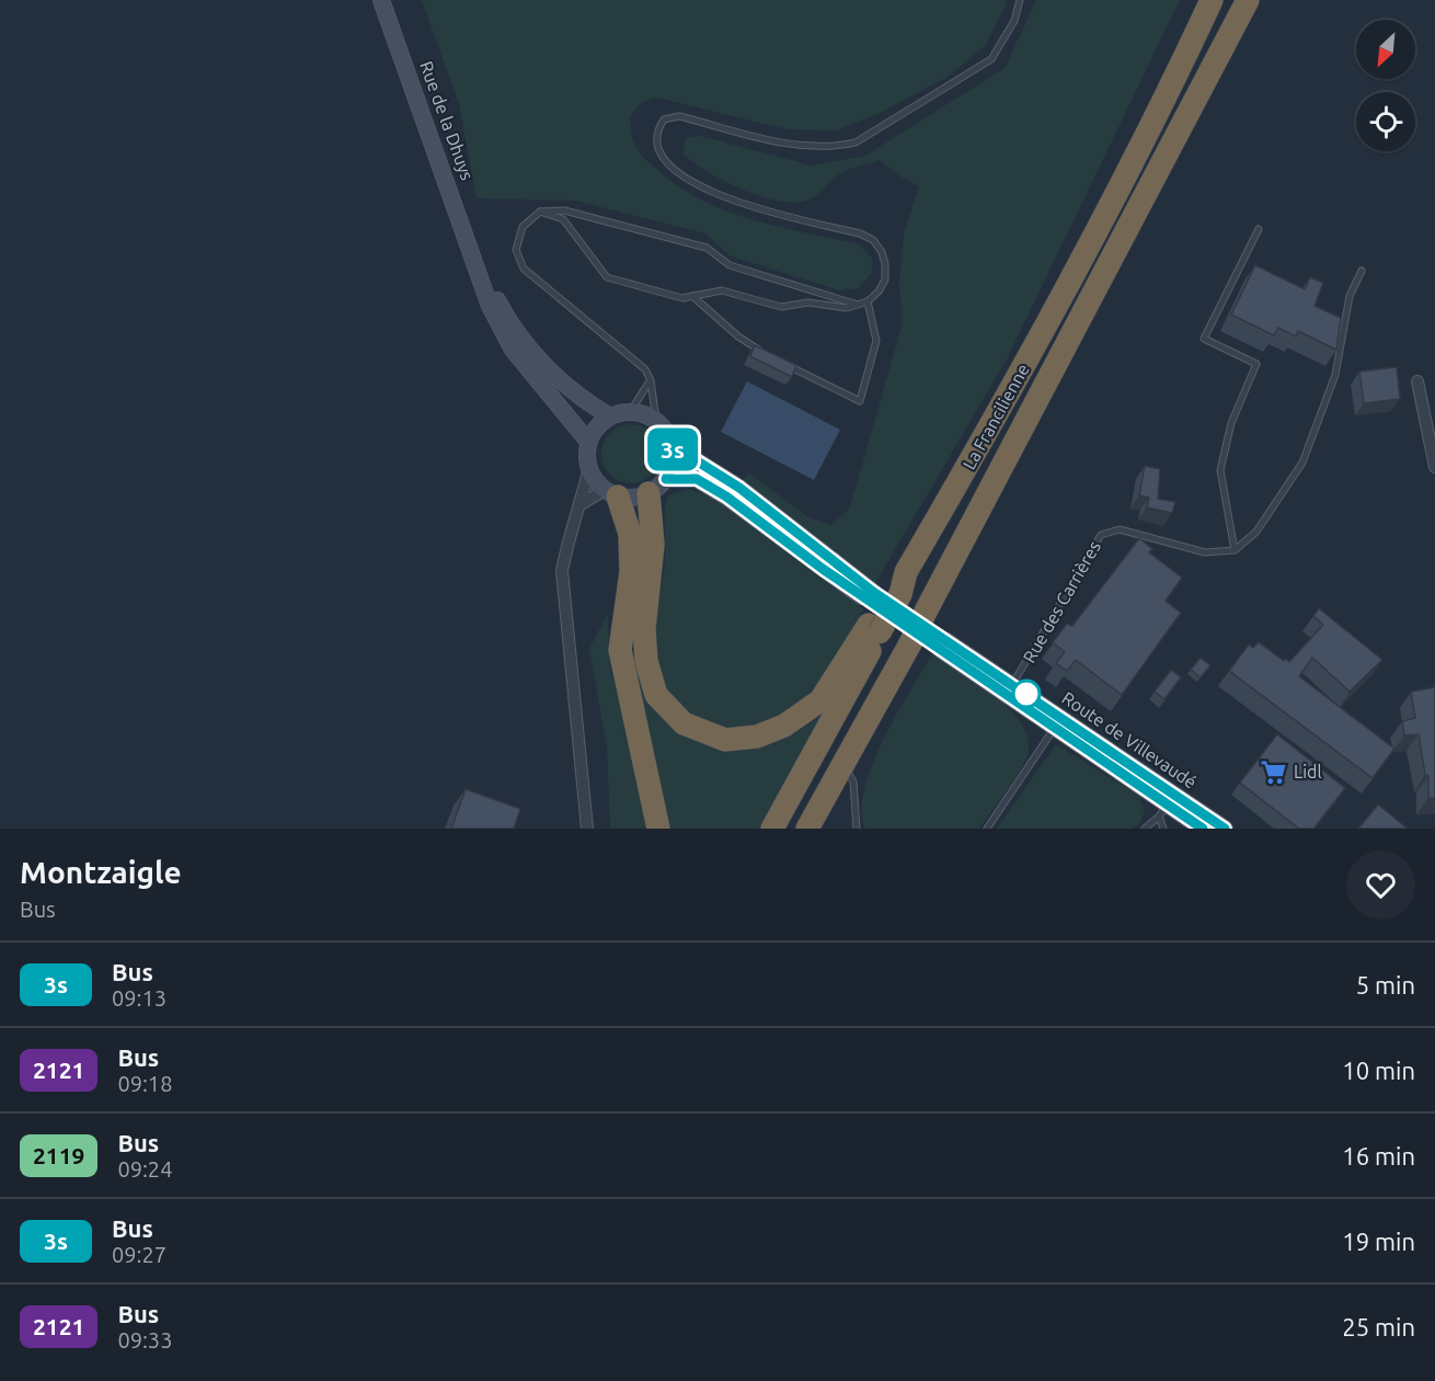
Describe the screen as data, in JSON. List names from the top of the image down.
{
  "streets": {
    "highway": ["La Francilienne"],
    "main road": ["Rue de la Dhuys", "Route de Villevaudé"],
    "lane": ["Rue des Carrières"]
  },
  "crossings": [
    ["Rue des Carrières", "Route de Villevaudé"]
  ],
  "places": {
    "supermarket": ["Lidl"]
  },
  "lines": ["bus line 3s"],
  "north": "bottom left",
  "page": {
    "on_map": "3s",
    "heading": ["Montzaigle", "Bus"],
    "list": [
      {
        "mark": "3s",
        "name": "Bus",
        "note": "09:13",
        "value": "5 min"
      },
      {
        "mark": "2121",
        "name": "Bus",
        "note": "09:18",
        "value": "10 min"
      },
      {
        "mark": "2119",
        "name": "Bus",
        "note": "09:24",
        "value": "16 min"
      },
      {
        "mark": "3s",
        "name": "Bus",
        "note": "09:27",
        "value": "19 min"
      },
      {
        "mark": "2121",
        "name": "Bus",
        "note": "09:33",
        "value": "25 min"
      }
    ]
  }
}
